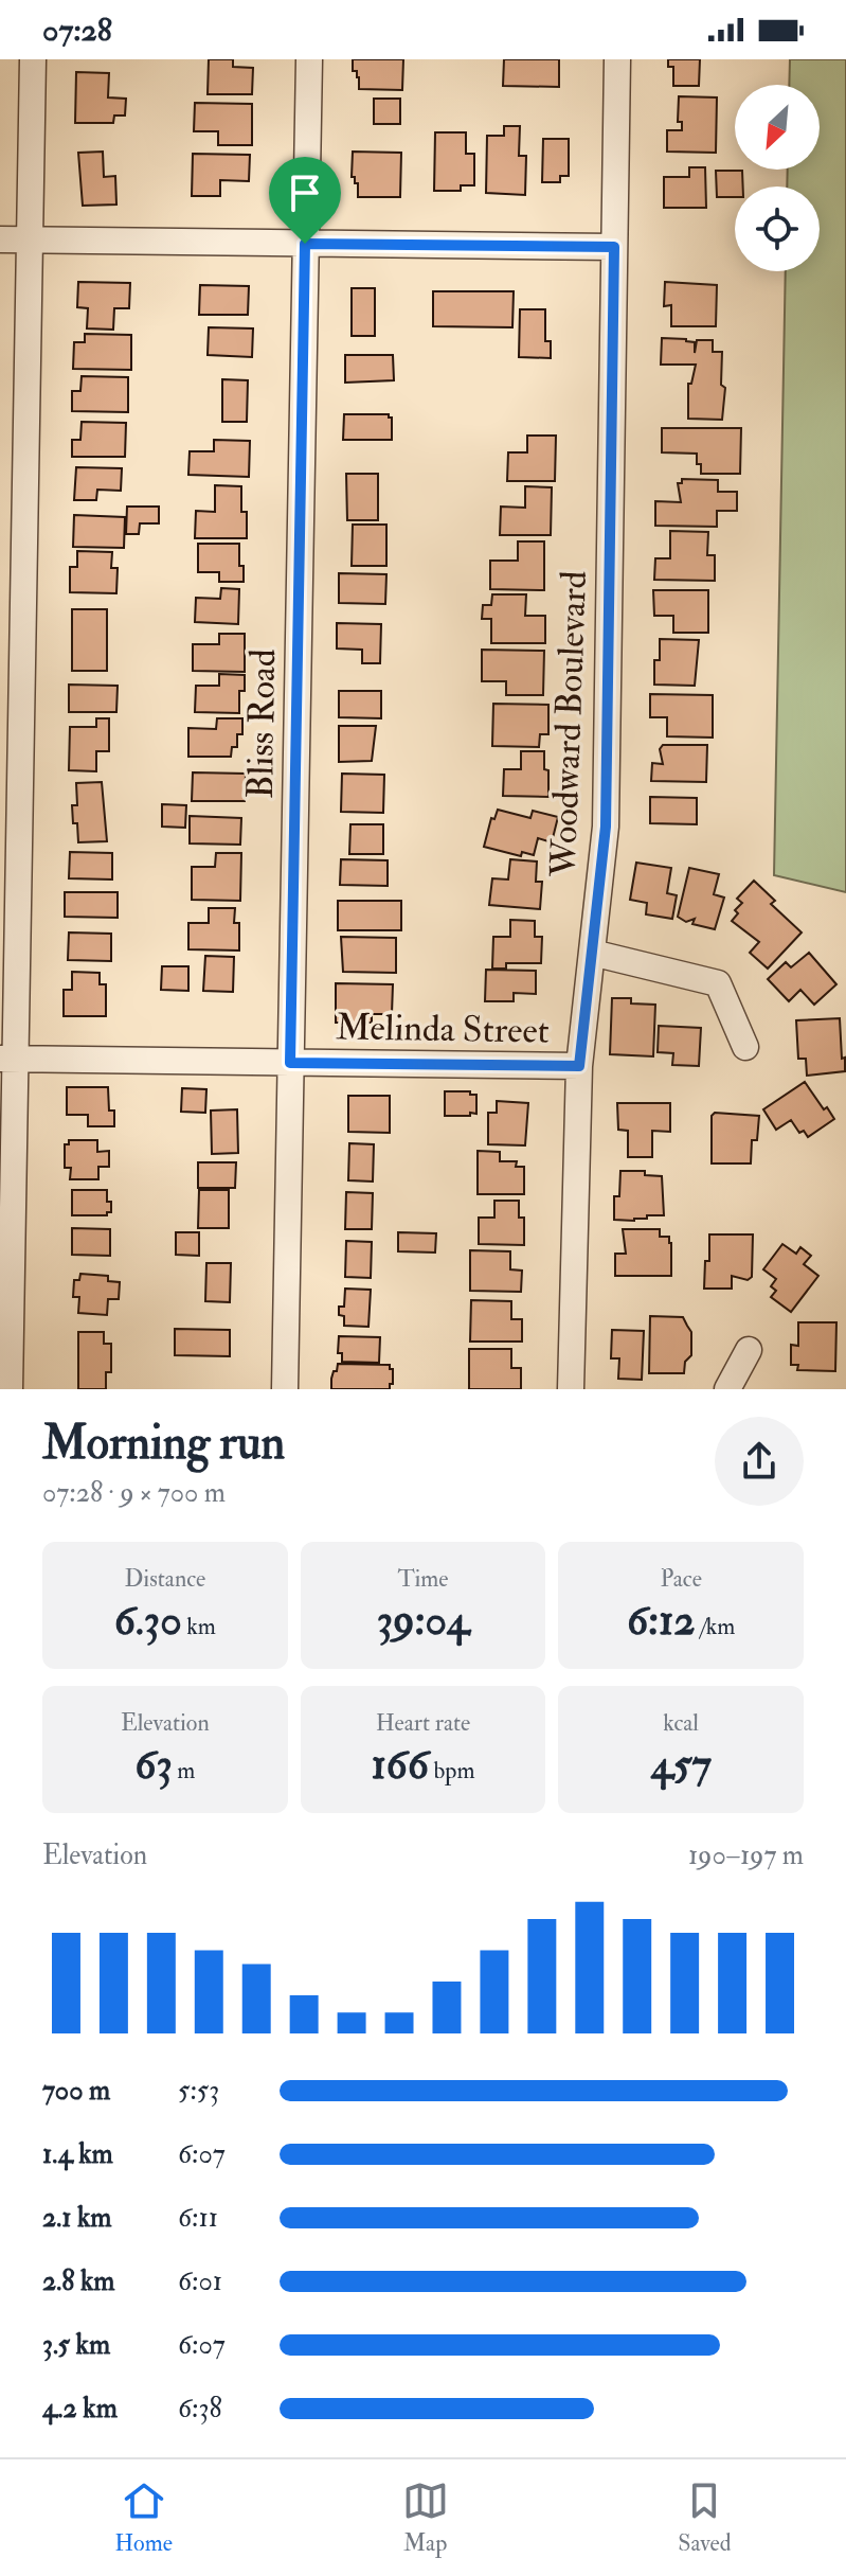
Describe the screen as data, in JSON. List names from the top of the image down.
{
  "streets": {
    "street": ["Bliss Road", "Woodward Boulevard", "Melinda Street"]
  },
  "crossings": [
    ["Bliss Road", "Melinda Street"],
    ["Woodward Boulevard", "Melinda Street"]
  ],
  "north": "bottom left",
  "page": {
    "status": "07:28",
    "heading": ["Morning run", "07:28 · 9 × 700 m"],
    "stats": [
      ["Distance", "6.30 km"],
      ["Time", "39:04"],
      ["Pace", "6:12 /km"],
      ["Elevation", "63 m"],
      ["Heart rate", "166 bpm"],
      ["kcal", "457"]
    ],
    "chart": ["Elevation", "190–197 m"],
    "list": [
      {
        "name": "700 m",
        "note": "5:53"
      },
      {
        "name": "1.4 km",
        "note": "6:07"
      },
      {
        "name": "2.1 km",
        "note": "6:11"
      },
      {
        "name": "2.8 km",
        "note": "6:01"
      },
      {
        "name": "3.5 km",
        "note": "6:07"
      },
      {
        "name": "4.2 km",
        "note": "6:38"
      }
    ],
    "tabs": ["Home", "Map", "Saved"]
  }
}
